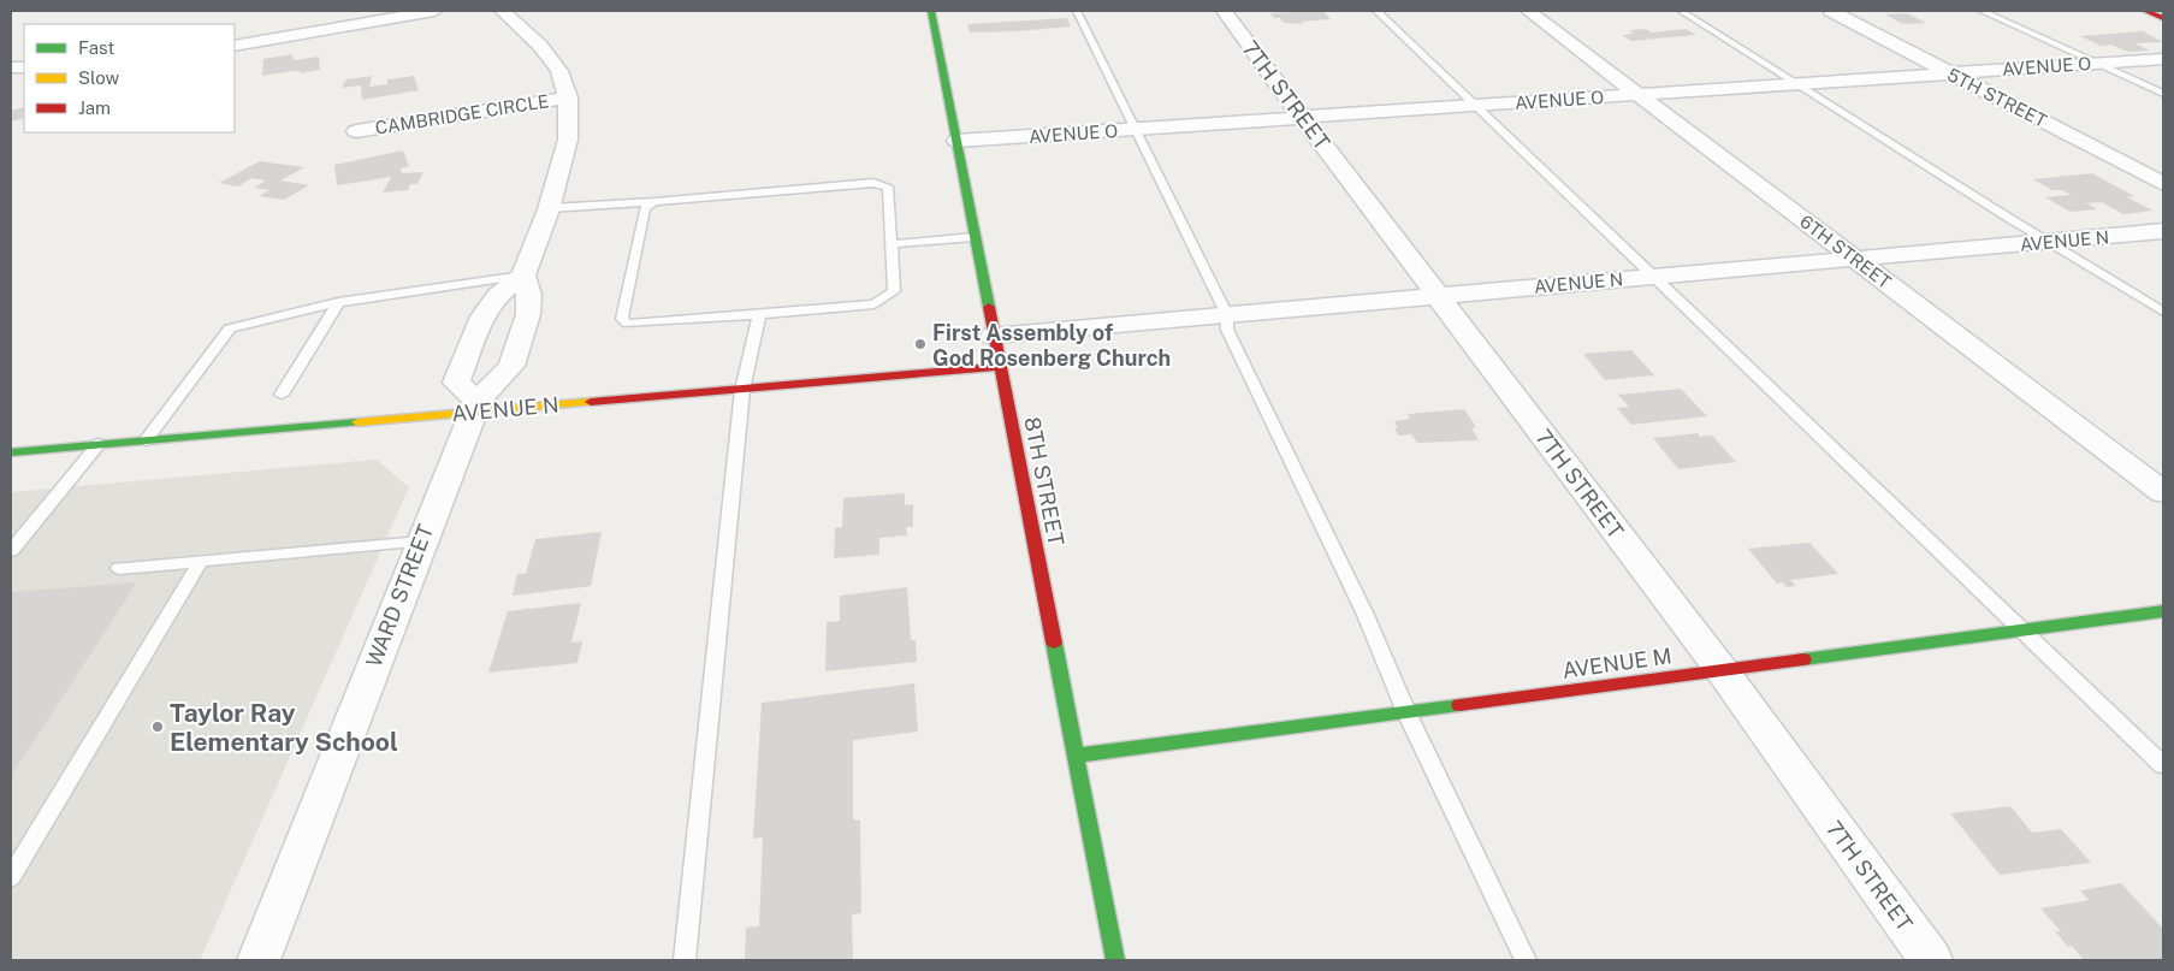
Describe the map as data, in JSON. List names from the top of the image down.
{
  "streets": {
    "street": [
      "AVENUE O",
      "7TH STREET",
      "5TH STREET",
      "CAMBRIDGE CIRCLE",
      "AVENUE N",
      "6TH STREET",
      "8TH STREET",
      "WARD STREET",
      "AVENUE M"
    ]
  },
  "crossings": [
    ["AVENUE O", "7TH STREET"],
    ["AVENUE O", "5TH STREET"],
    ["AVENUE O", "6TH STREET"],
    ["AVENUE O", "8TH STREET"],
    ["7TH STREET", "AVENUE N"],
    ["7TH STREET", "AVENUE M"],
    ["AVENUE N", "6TH STREET"],
    ["AVENUE N", "8TH STREET"],
    ["AVENUE N", "WARD STREET"],
    ["8TH STREET", "AVENUE M"]
  ],
  "places": ["First Assembly of God Rosenberg Church", "Taylor Ray Elementary School"],
  "legend": ["Fast", "Slow", "Jam"]
}
